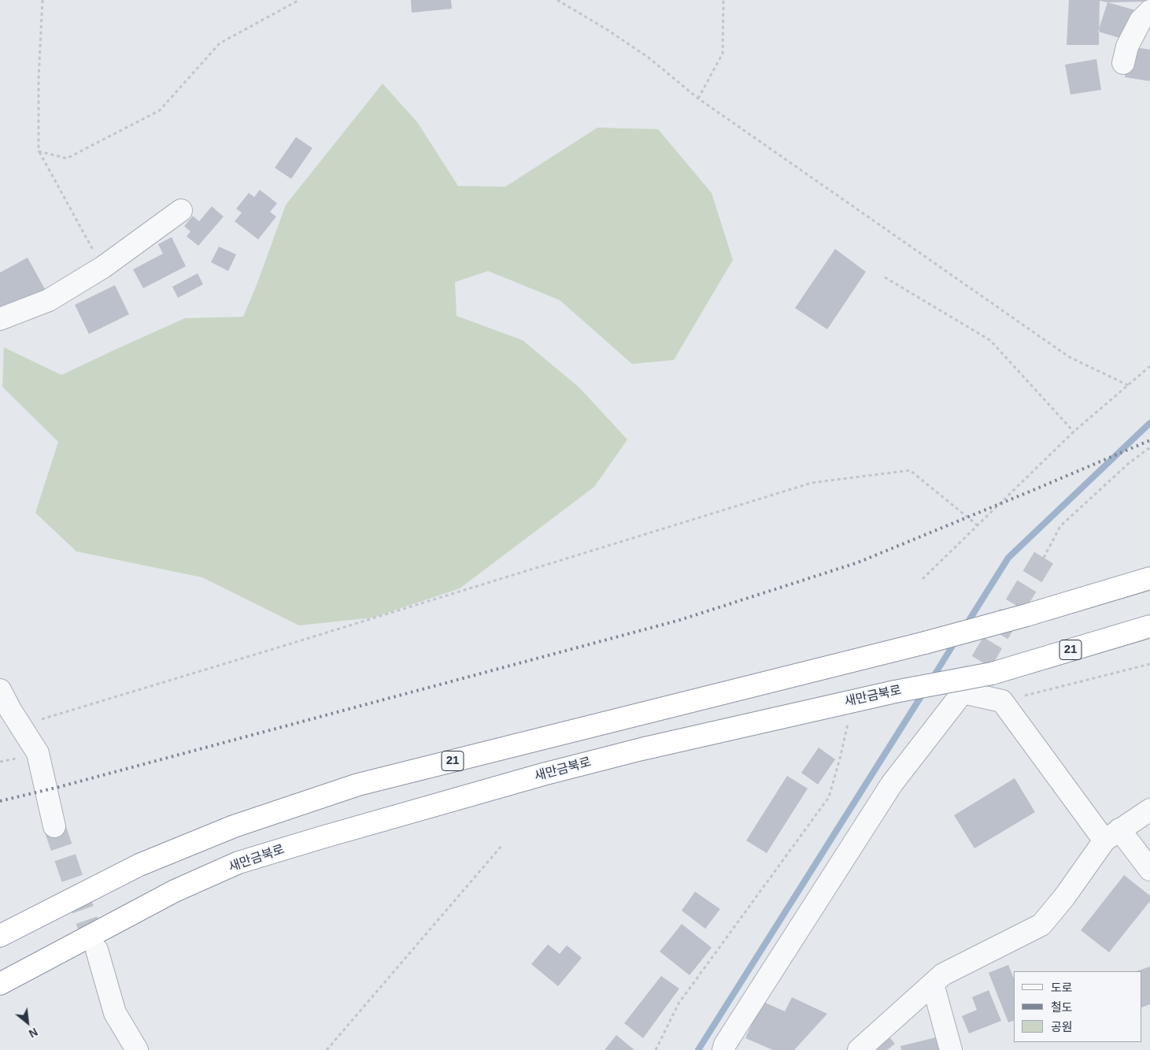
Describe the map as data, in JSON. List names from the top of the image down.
{
  "streets": {
    "highway": ["21", "새만금북로"]
  },
  "legend": ["도로", "철도", "공원"],
  "north": "bottom right"
}
